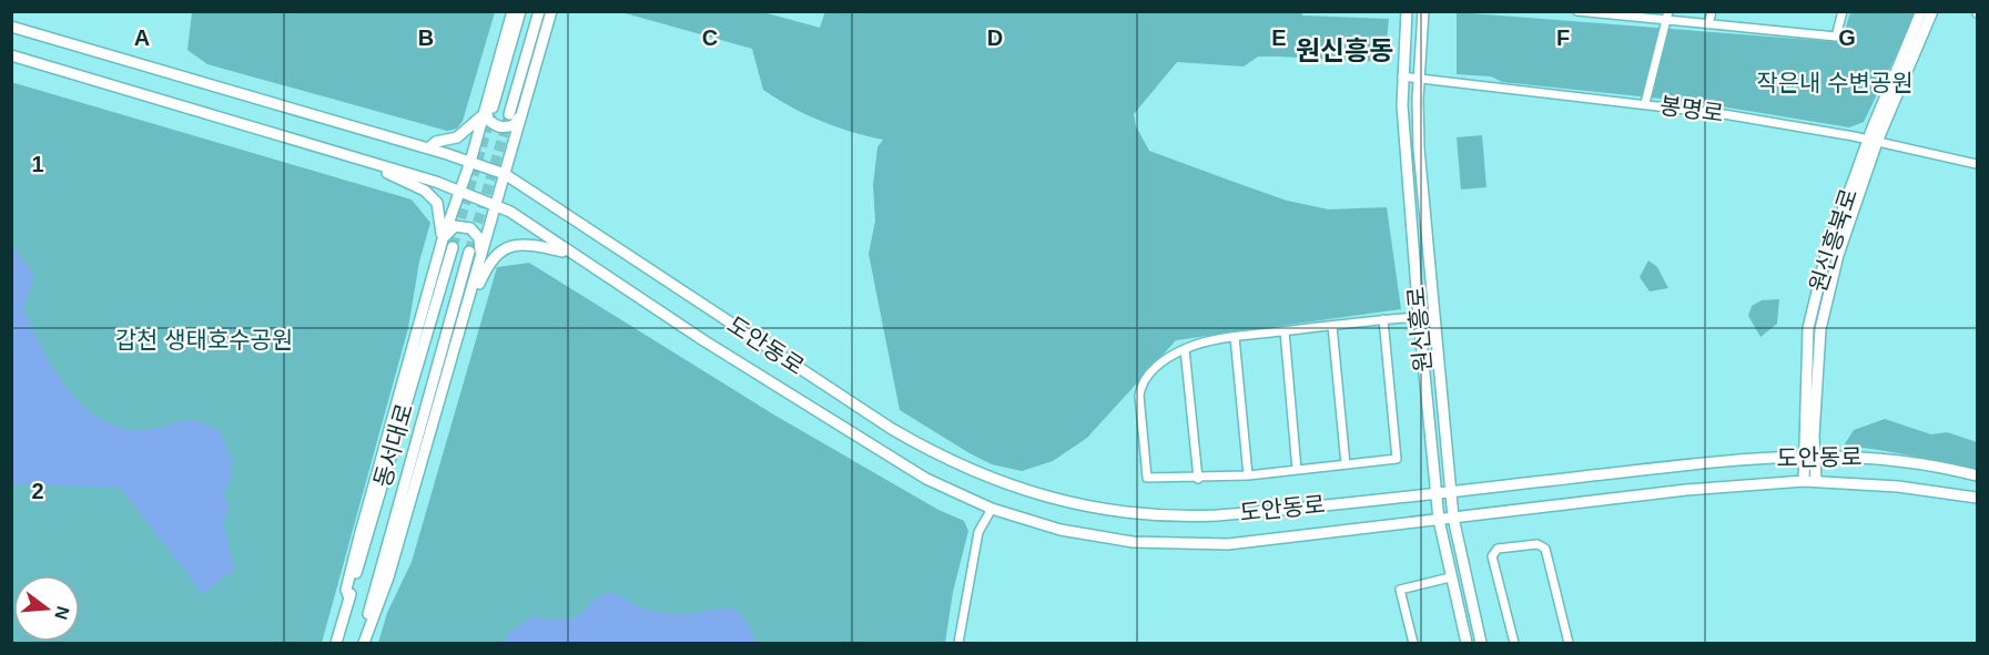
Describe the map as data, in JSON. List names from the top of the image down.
{
  "streets": {
    "street": [
      "봉명로",
      "원신흥북로",
      "원신흥로",
      "도안동로",
      "동서대로"
    ]
  },
  "crossings": [
    ["봉명로", "원신흥북로"],
    ["봉명로", "원신흥로"],
    ["원신흥북로", "도안동로"],
    ["원신흥로", "도안동로"]
  ],
  "districts": ["원신흥동"],
  "parks": ["작은내 수변공원", "갑천 생태호수공원"],
  "north": "right",
  "grid": {
    "columns": [
      "A",
      "B",
      "C",
      "D",
      "E",
      "F",
      "G"
    ],
    "rows": ["1", "2"]
  }
}
